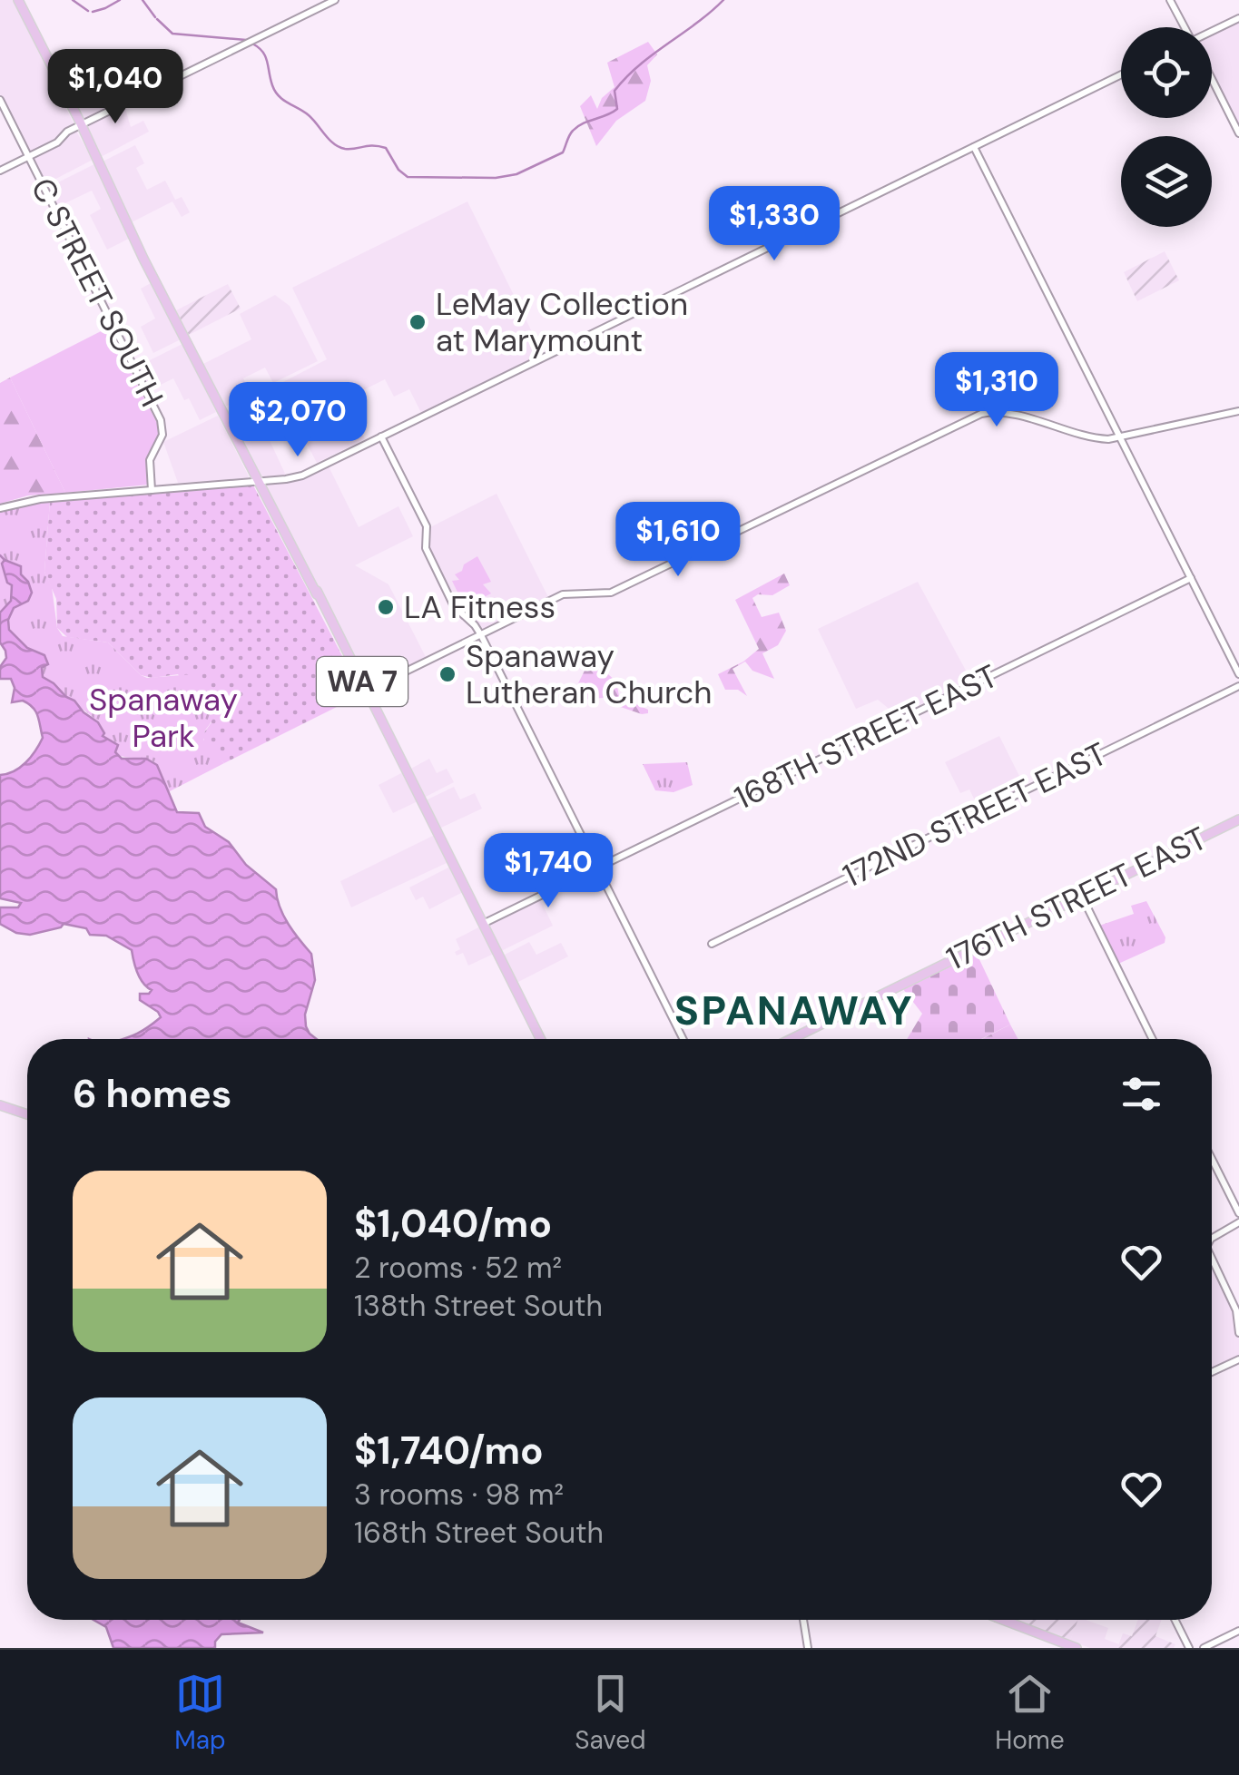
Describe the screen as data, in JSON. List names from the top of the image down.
{
  "streets": {
    "main road": ["WA 7", "176TH STREET EAST"],
    "street": ["C STREET SOUTH", "168TH STREET EAST", "172ND STREET EAST"]
  },
  "crossings": [
    ["WA 7", "168TH STREET EAST"]
  ],
  "districts": ["SPANAWAY"],
  "parks": ["Spanaway Park"],
  "places": ["LeMay Collection at Marymount", "LA Fitness", "Spanaway Lutheran Church"],
  "page": {
    "price": [
      "$1,040",
      "$1,330",
      "$1,310",
      "$2,070",
      "$1,610",
      "$1,740"
    ],
    "heading": "6 homes",
    "list": [
      {
        "name": "$1,040/mo",
        "note": "2 rooms · 52 m² · 138th Street South"
      },
      {
        "name": "$1,740/mo",
        "note": "3 rooms · 98 m² · 168th Street South"
      }
    ],
    "tabs": ["Map", "Saved", "Home"]
  }
}
